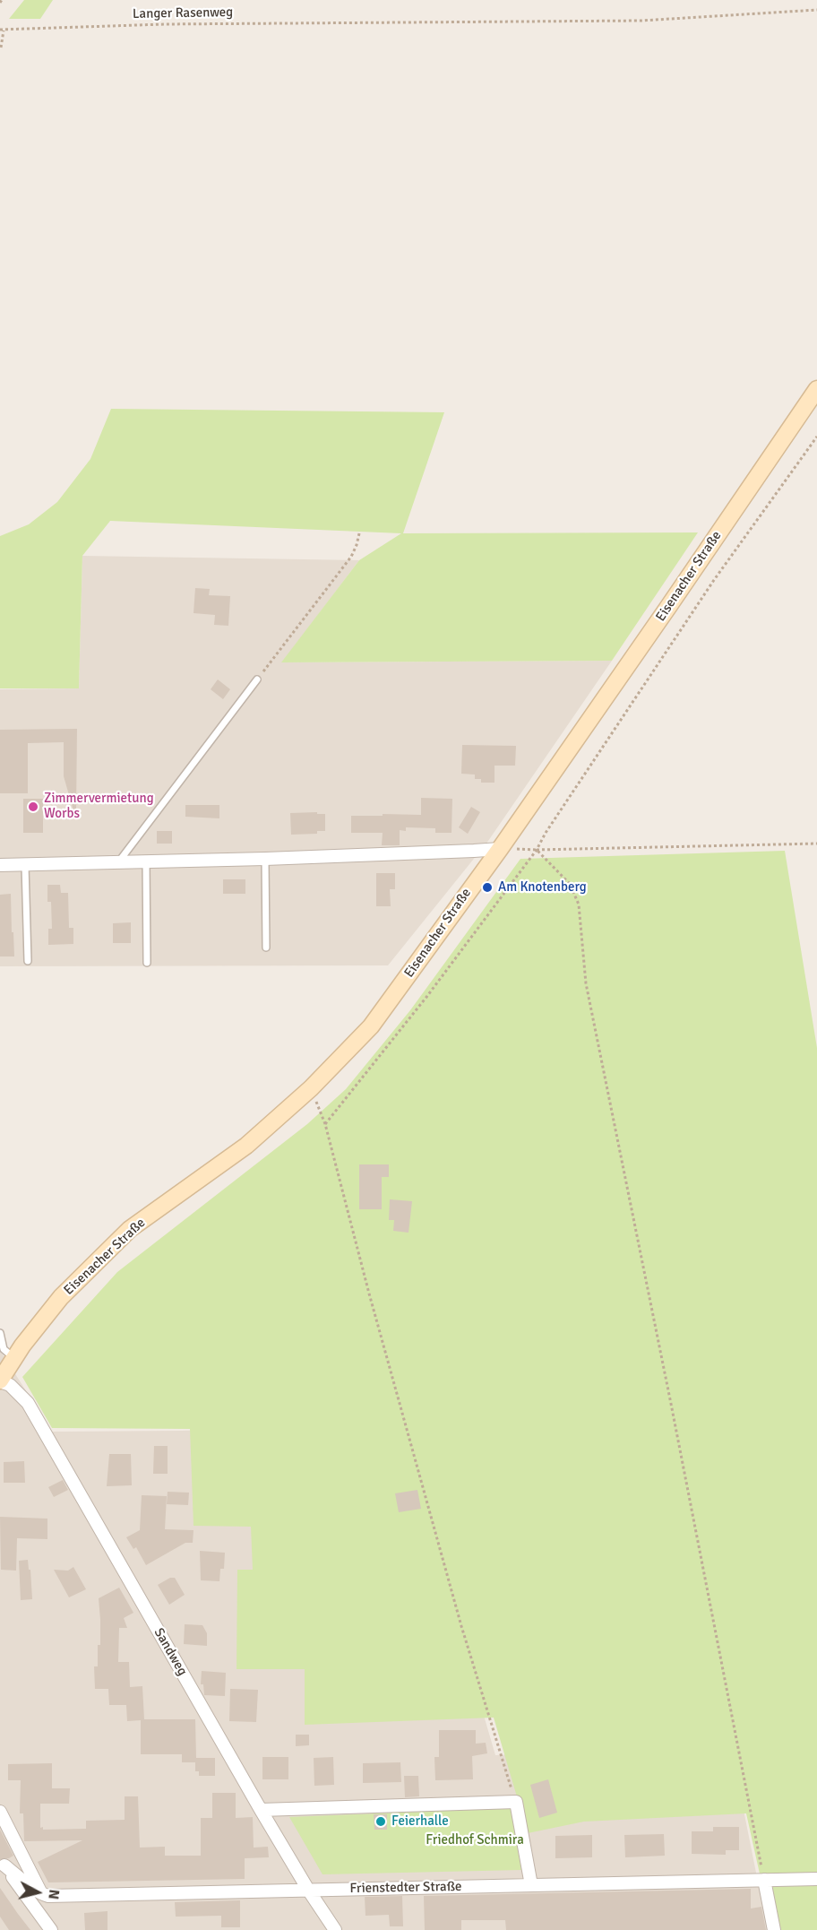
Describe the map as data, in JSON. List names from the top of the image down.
{
  "streets": {
    "main road": ["Eisenacher Straße"],
    "street": ["Sandweg", "Frienstedter Straße"],
    "path": ["Langer Rasenweg"]
  },
  "crossings": [
    ["Eisenacher Straße", "Sandweg"],
    ["Sandweg", "Frienstedter Straße"]
  ],
  "parks": ["Friedhof Schmira"],
  "places": ["Zimmervermietung Worbs", "Am Knotenberg", "Feierhalle"],
  "north": "right"
}
